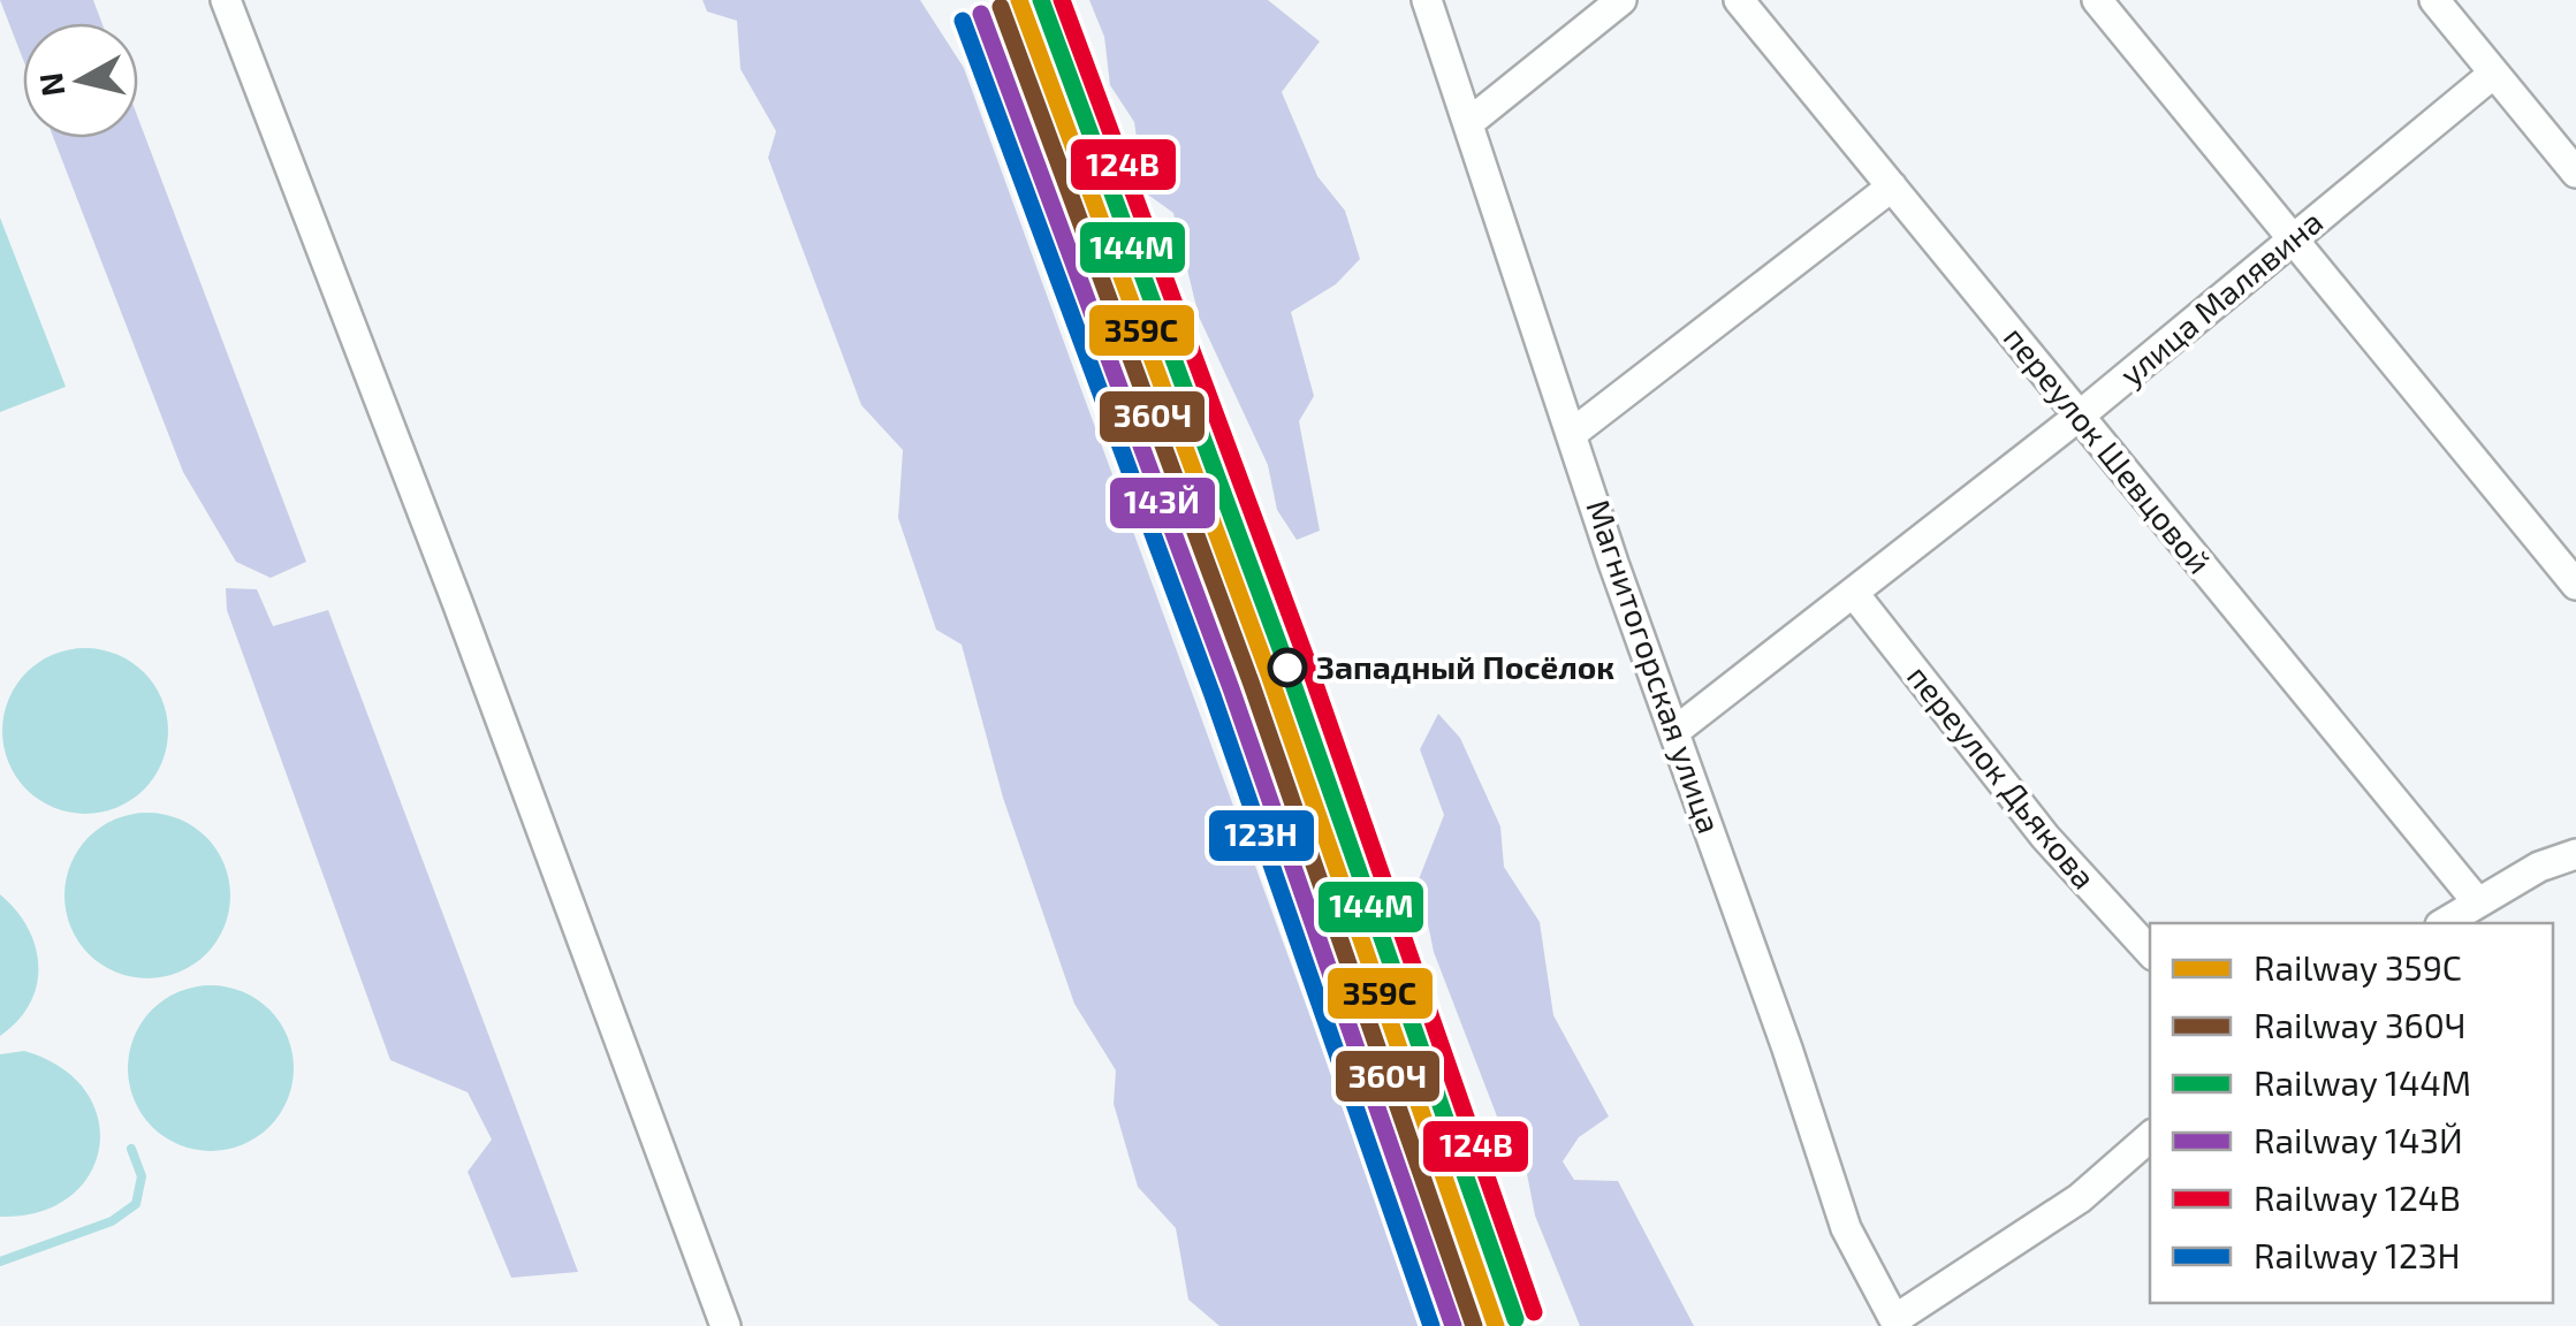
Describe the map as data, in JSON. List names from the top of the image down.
{
  "streets": {
    "street": [
      "улица Малявина",
      "переулок Шевцовой",
      "Магнитогорская улица",
      "переулок Дьякова"
    ]
  },
  "crossings": [
    ["улица Малявина", "переулок Шевцовой"],
    ["улица Малявина", "Магнитогорская улица"],
    ["улица Малявина", "переулок Дьякова"]
  ],
  "places": ["Западный Посёлок"],
  "lines": [
    "rail line 359С",
    "rail line 144М",
    "rail line 124В",
    "rail line 360Ч",
    "rail line 143Й",
    "rail line 123Н"
  ],
  "legend": [
    "Railway 359С",
    "Railway 360Ч",
    "Railway 144М",
    "Railway 143Й",
    "Railway 124В",
    "Railway 123Н"
  ],
  "north": "left"
}
